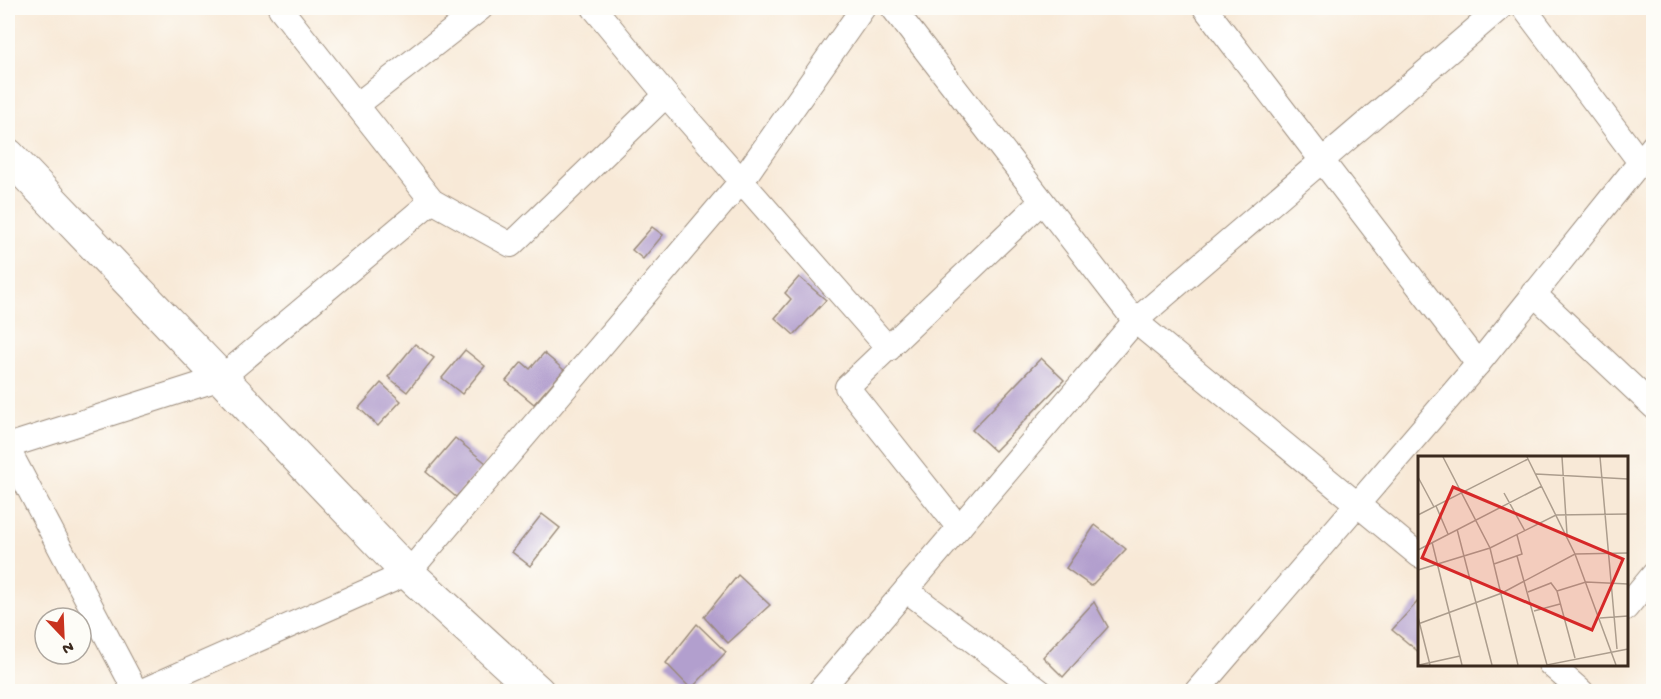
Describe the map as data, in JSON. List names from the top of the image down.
{
  "north": "bottom right"
}
